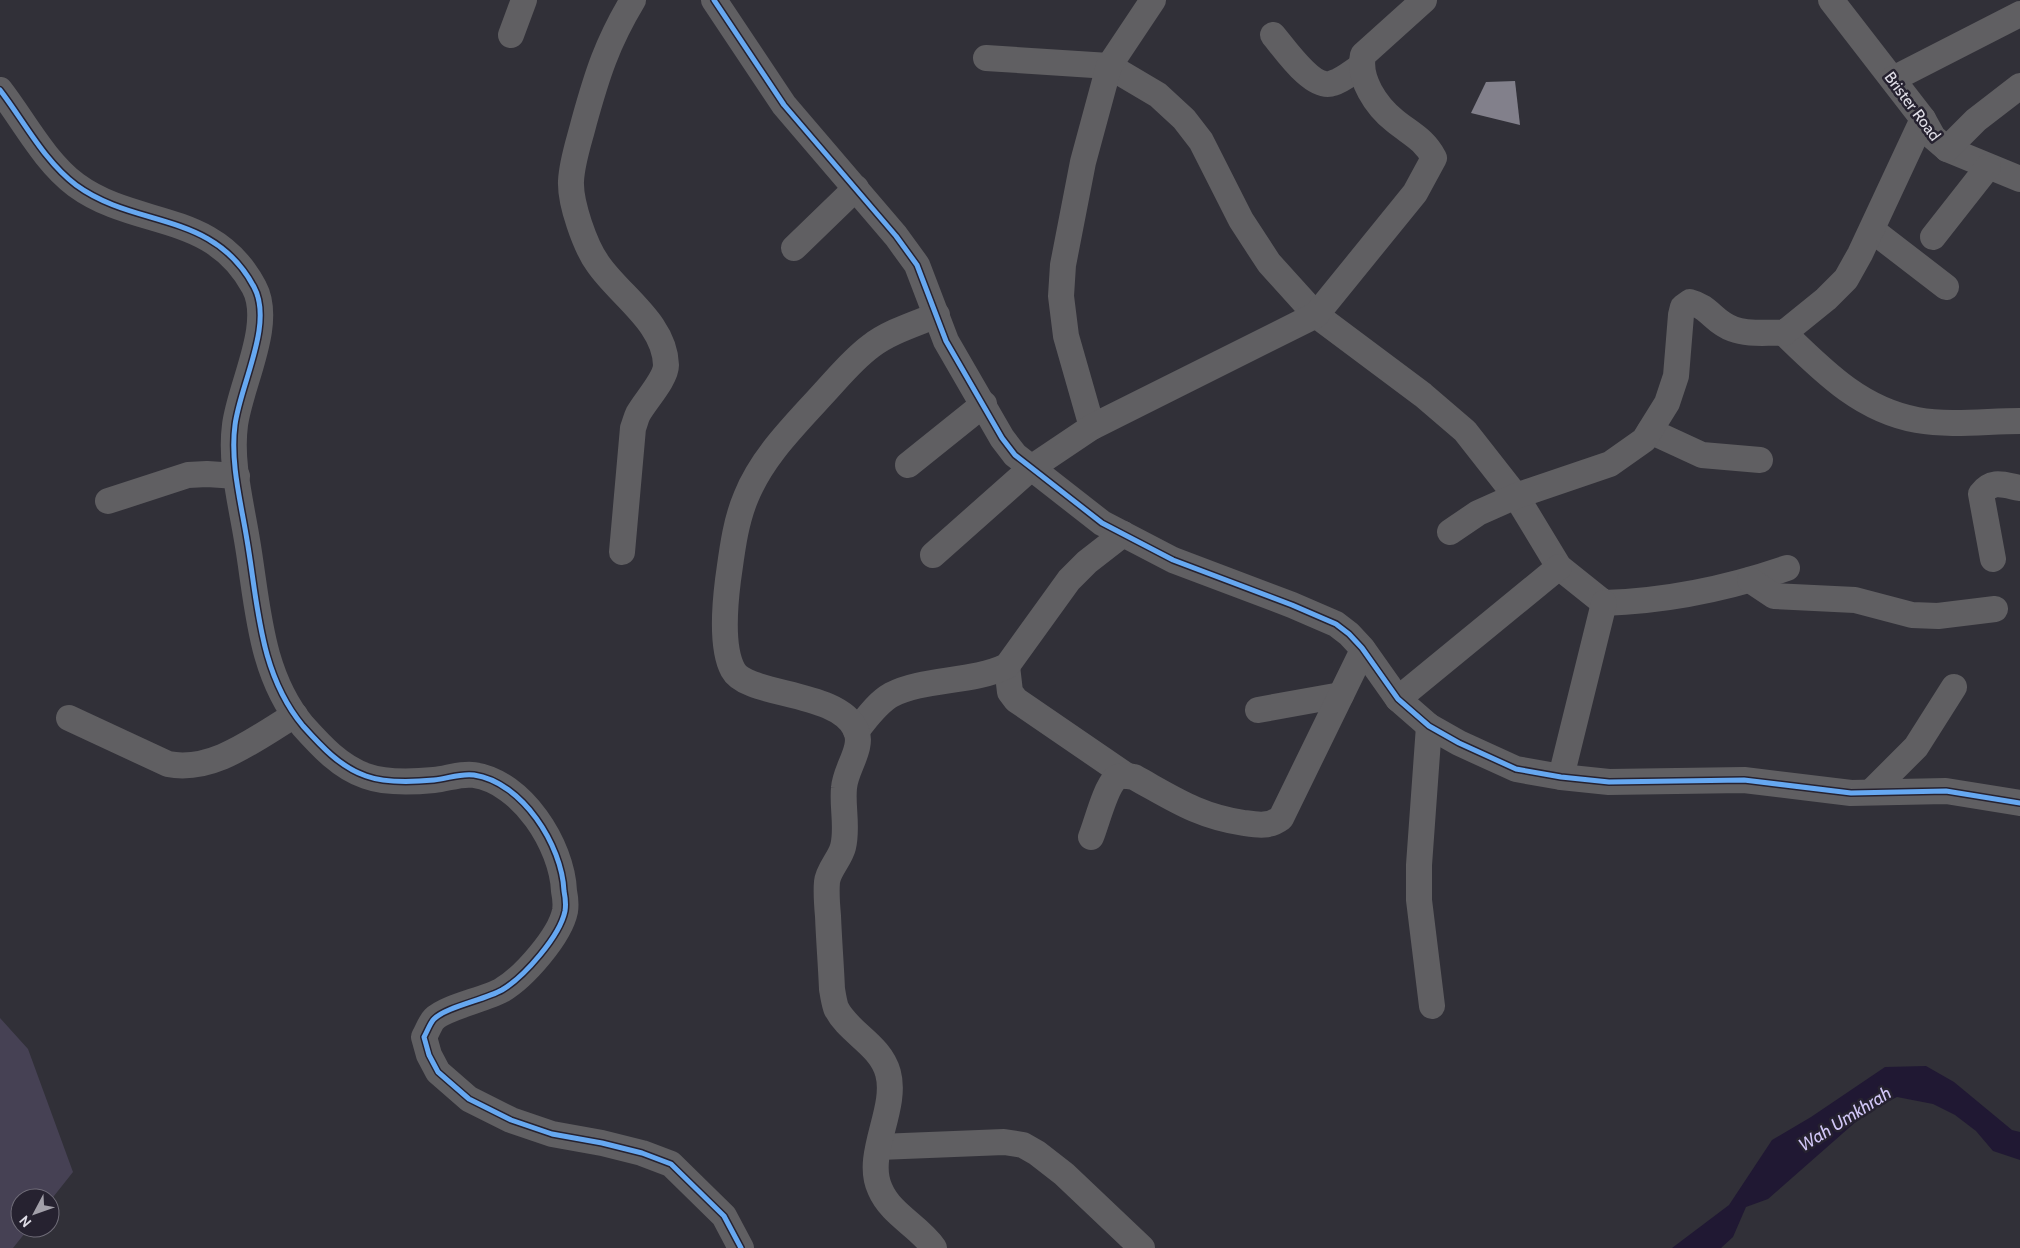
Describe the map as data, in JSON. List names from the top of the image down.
{
  "streets": {
    "street": ["Brister Road"]
  },
  "water": ["Wah Umkhrah"],
  "north": "bottom left"
}
